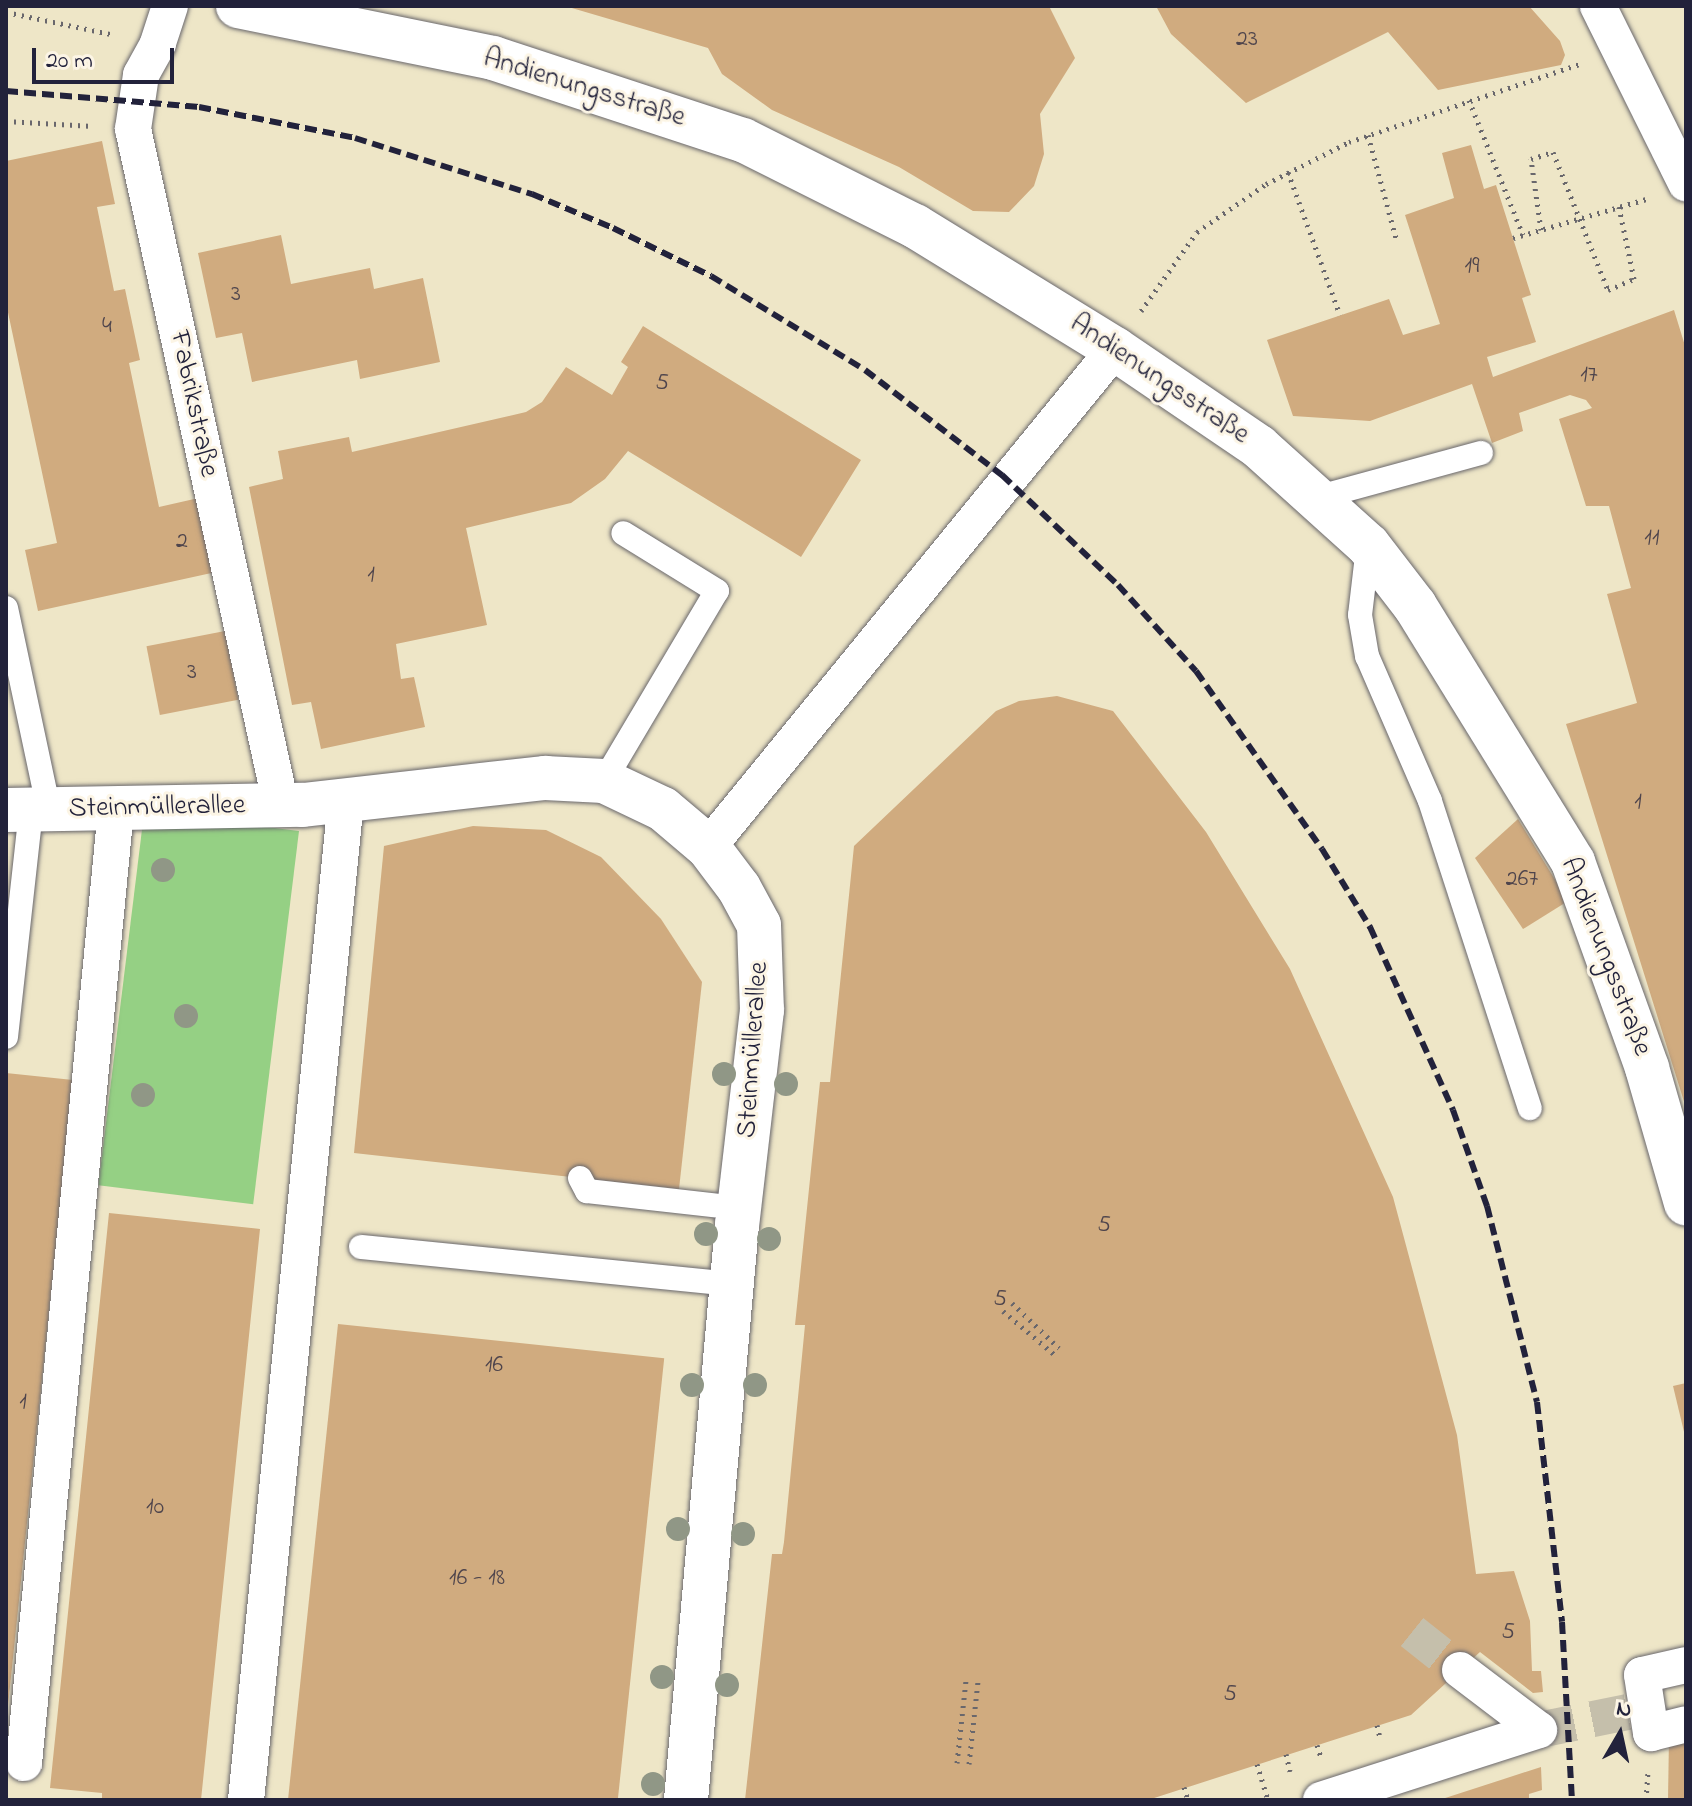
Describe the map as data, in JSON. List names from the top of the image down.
{
  "streets": {
    "street": ["Andienungsstraße", "Fabrikstraße", "Steinmüllerallee"]
  },
  "crossings": [
    ["Fabrikstraße", "Steinmüllerallee"]
  ],
  "house_numbers": [
    "23",
    "19",
    "3",
    "4",
    "17",
    "5",
    "11",
    "2",
    "1",
    "3",
    "1",
    "267",
    "5",
    "5",
    "16",
    "1",
    "10",
    "16 - 18",
    "5",
    "5"
  ],
  "scale_bar": "20 m",
  "north": "top"
}
